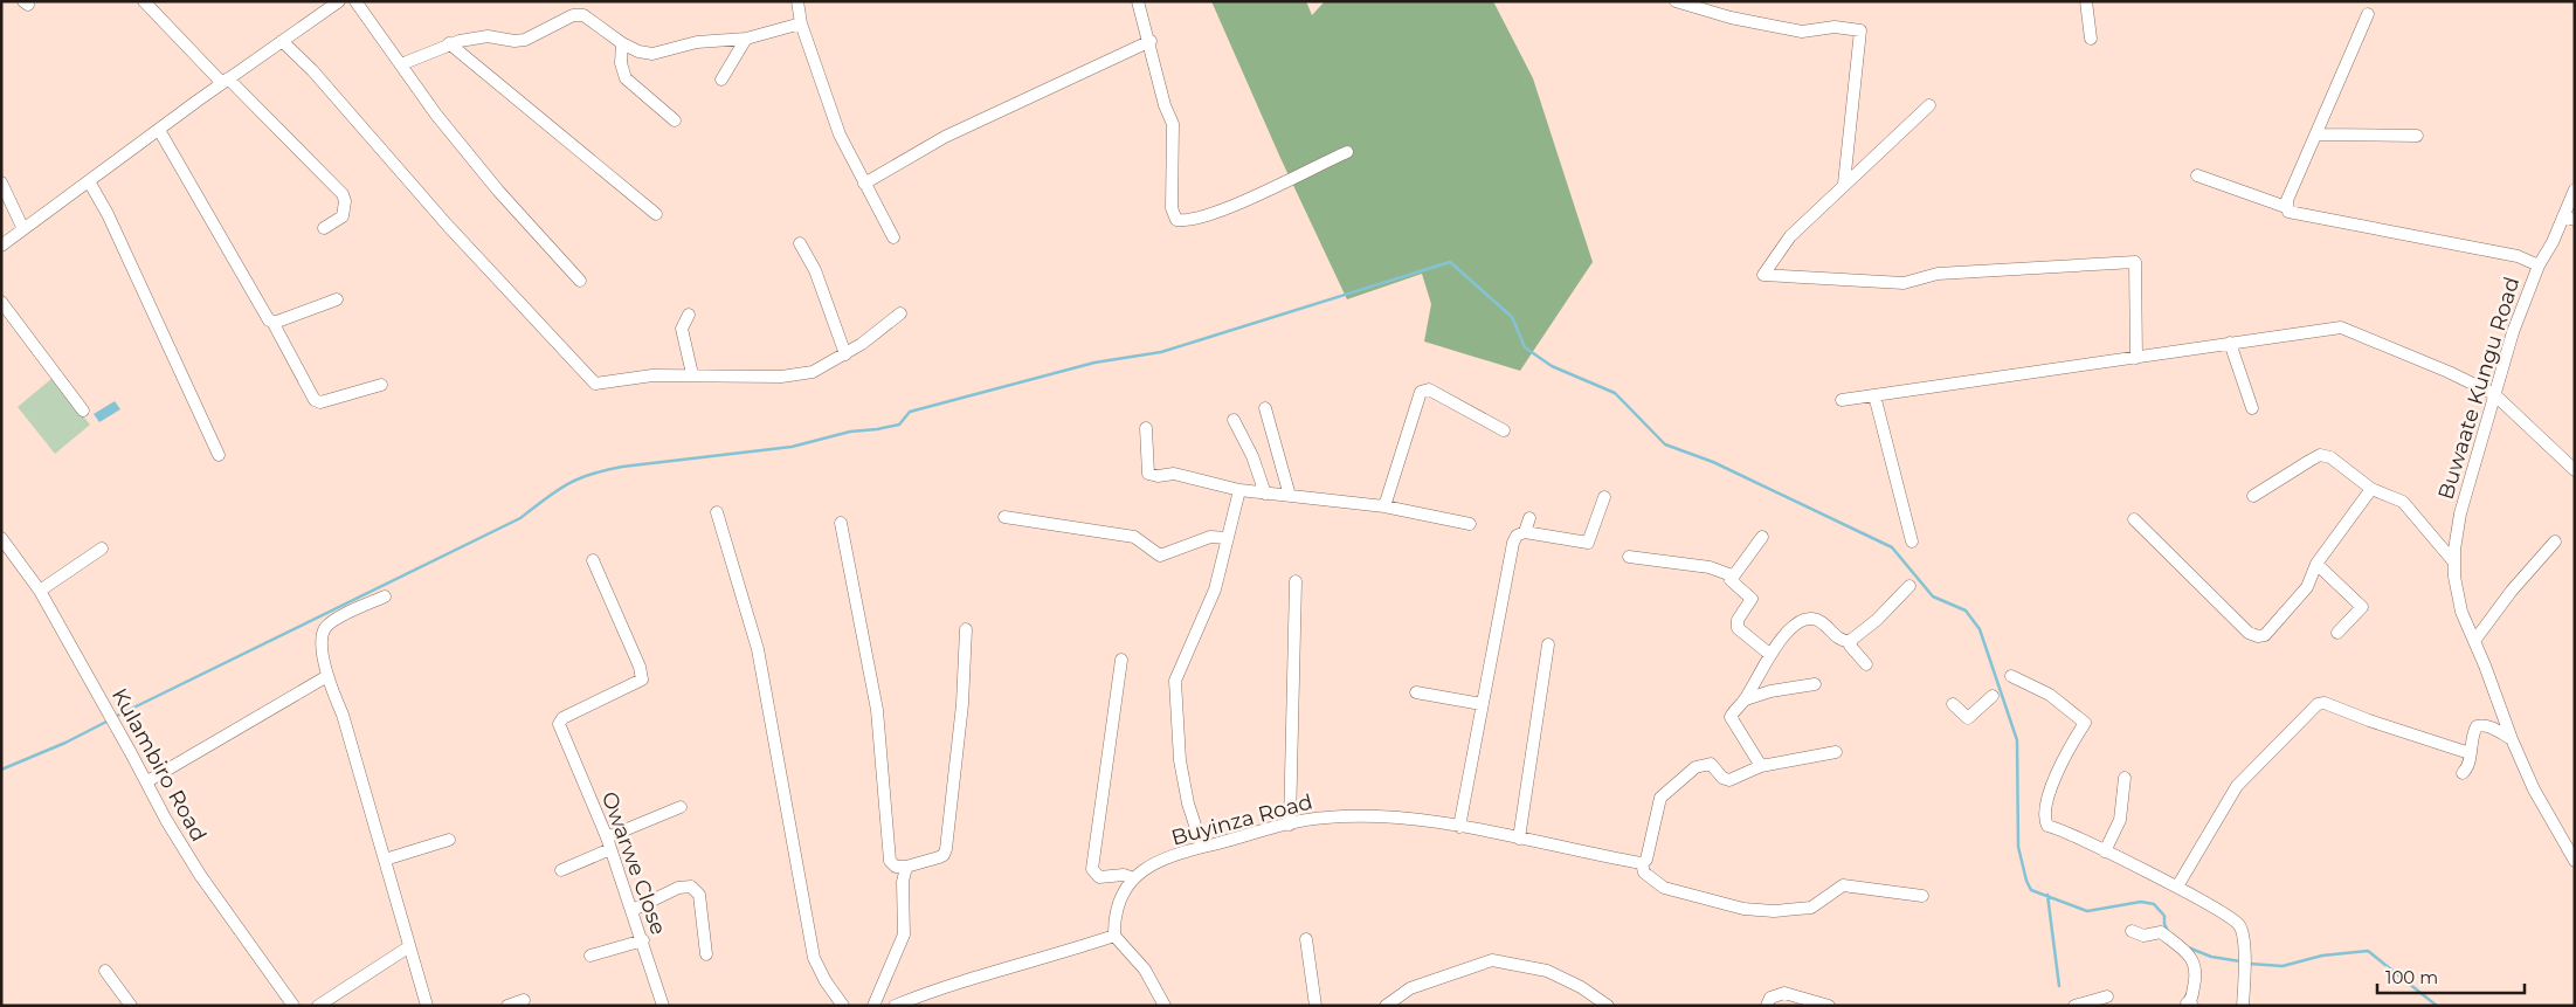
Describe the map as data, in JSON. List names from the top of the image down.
{
  "streets": {
    "street": [
      "Buwaate Kungu Road",
      "Kulambiro Road",
      "Buyinza Road",
      "Owarwe Close"
    ]
  },
  "scale_bar": "100 m"
}
